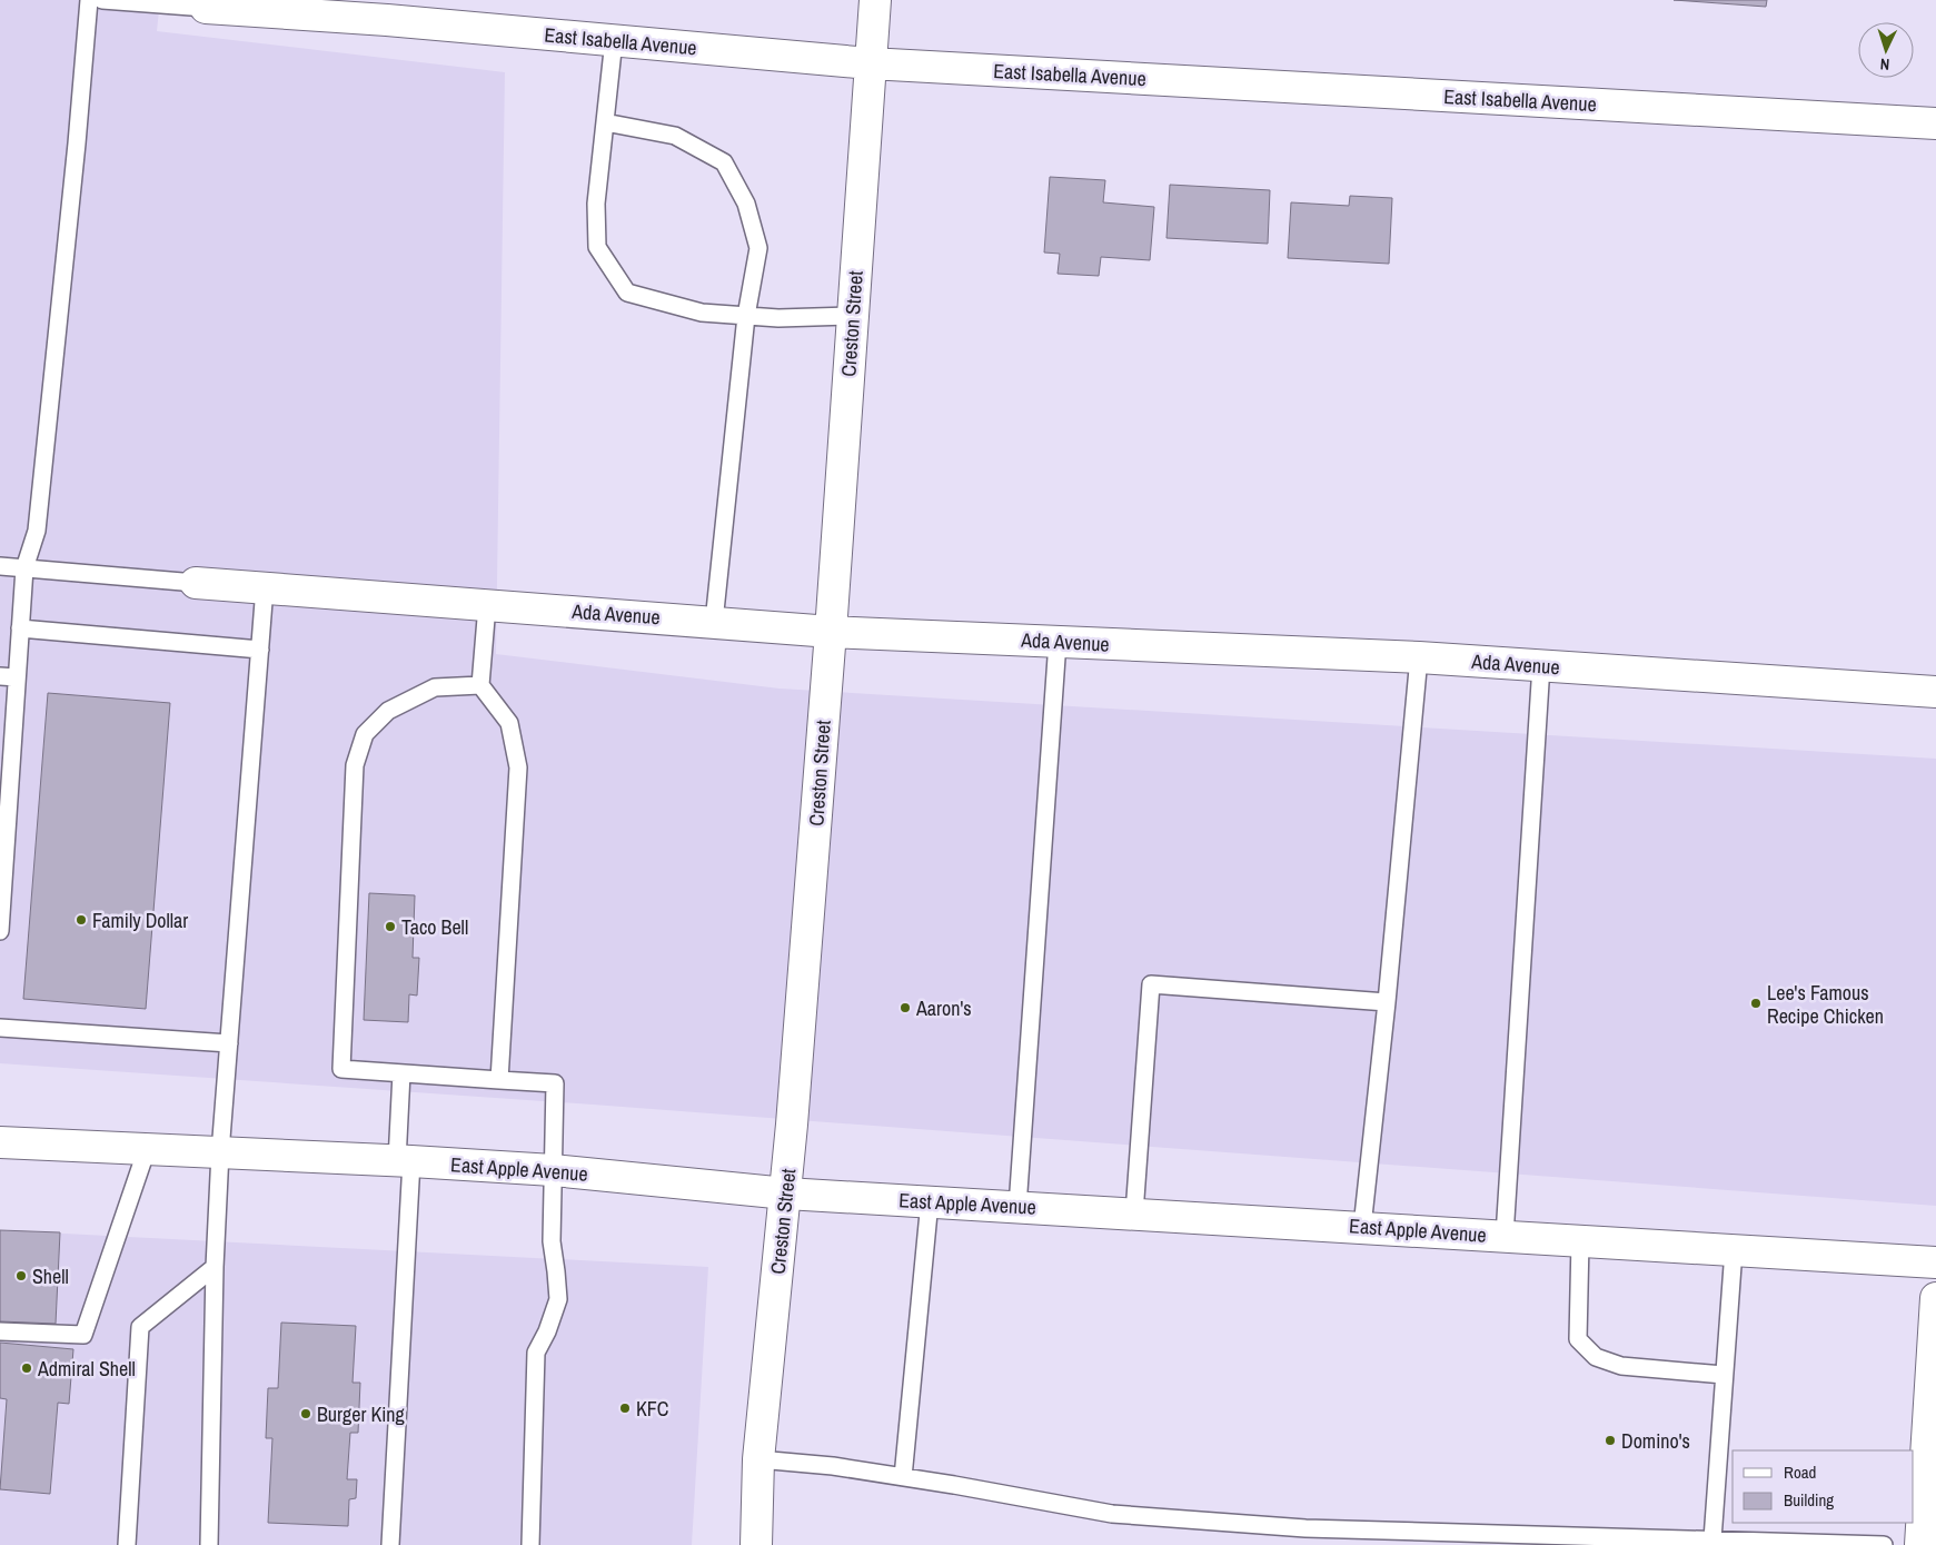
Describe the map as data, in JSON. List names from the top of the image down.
{
  "streets": {
    "street": [
      "East Isabella Avenue",
      "Creston Street",
      "Ada Avenue",
      "East Apple Avenue"
    ]
  },
  "crossings": [
    ["East Isabella Avenue", "Creston Street"],
    ["Creston Street", "Ada Avenue"],
    ["Creston Street", "East Apple Avenue"]
  ],
  "places": [
    "Family Dollar",
    "Taco Bell",
    "Lee's Famous Recipe Chicken",
    "Aaron's",
    "Shell",
    "Admiral Shell",
    "KFC",
    "Burger King",
    "Domino's"
  ],
  "legend": ["Road", "Building"],
  "north": "bottom"
}
